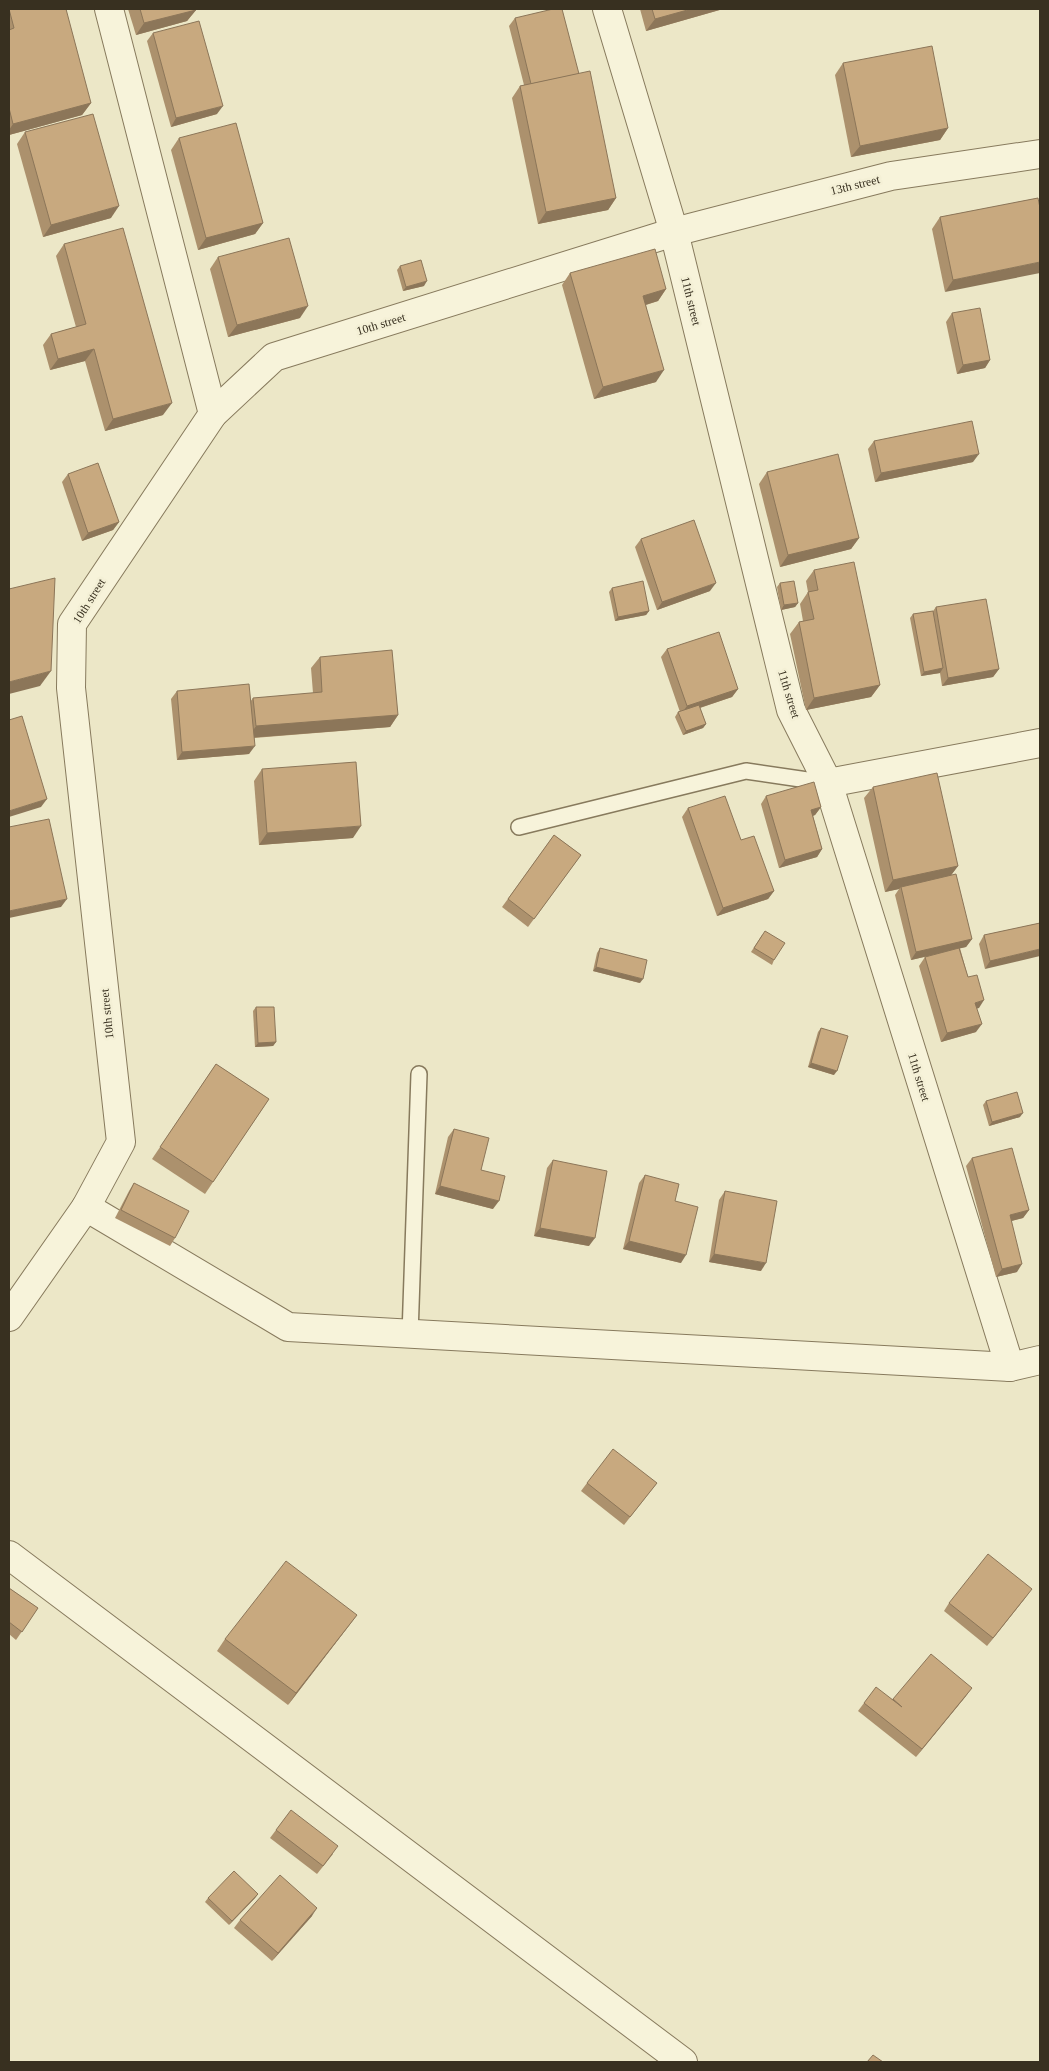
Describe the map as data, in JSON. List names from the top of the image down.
{
  "streets": {
    "street": ["13th street", "11th street", "10th street"]
  },
  "crossings": [
    ["13th street", "11th street"],
    ["13th street", "10th street"],
    ["11th street", "10th street"]
  ]
}
